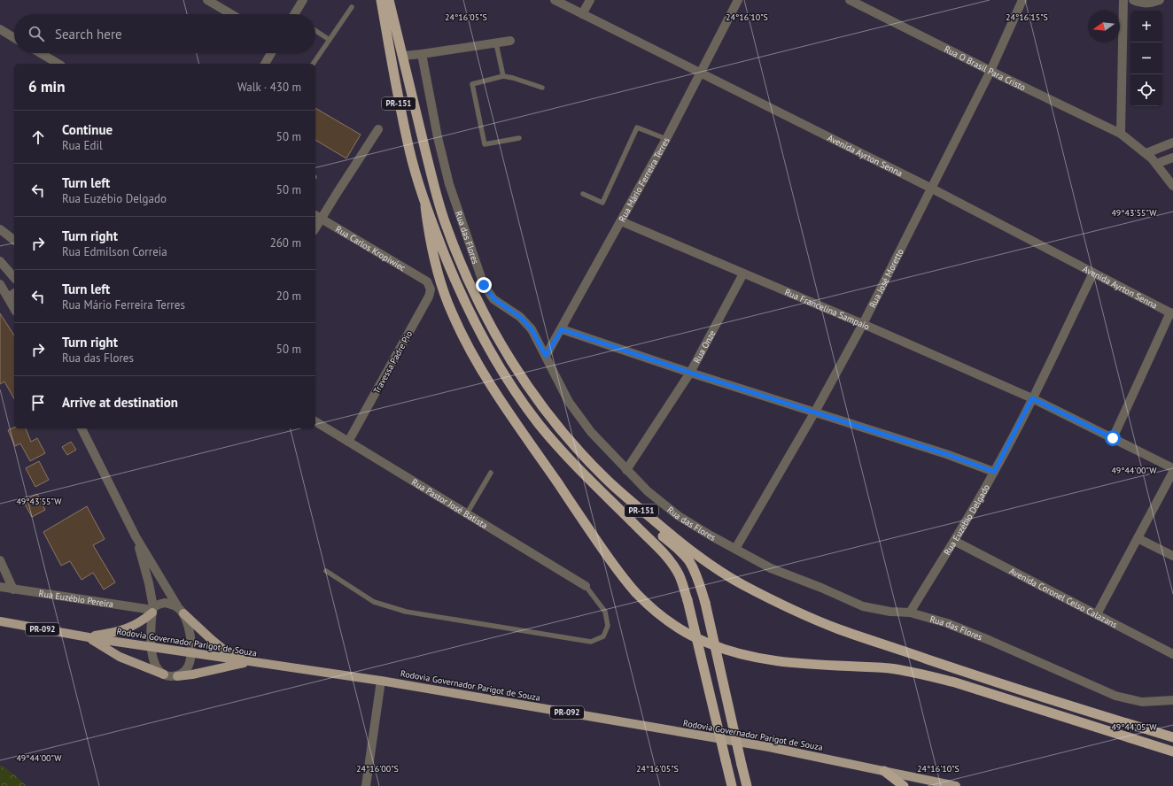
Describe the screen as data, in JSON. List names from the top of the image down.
{
  "streets": {
    "highway": ["PR-151"],
    "main road": ["PR-092", "Rodovia Governador Parigot de Souza"],
    "street": [
      "Rua O Brasil Para Cristo",
      "Avenida Ayrton Senna",
      "Rua Mário Ferreira Terres",
      "Rua das Flores",
      "Rua Carlos Kropiwiec",
      "Rua José Moretto",
      "Rua Francelina Sampaio",
      "Rua Onze",
      "Travessa Padre Pio",
      "Rua Pastor José Batista",
      "Rua Euzébio Delgado",
      "Avenida Coronel Celso Calazans",
      "Rua Euzébio Pereira"
    ]
  },
  "crossings": [
    ["Rua O Brasil Para Cristo", "Rua José Moretto"],
    ["Avenida Ayrton Senna", "Rua Mário Ferreira Terres"],
    ["Avenida Ayrton Senna", "Rua José Moretto"],
    ["Avenida Ayrton Senna", "Rua Euzébio Delgado"],
    ["Rua Mário Ferreira Terres", "Rua das Flores"],
    ["Rua Mário Ferreira Terres", "Rua Francelina Sampaio"],
    ["Rua das Flores", "Rua José Moretto"],
    ["Rua das Flores", "Rua Onze"],
    ["Rua das Flores", "Rua Euzébio Delgado"],
    ["Rua Carlos Kropiwiec", "Travessa Padre Pio"],
    ["Rua José Moretto", "Rua Francelina Sampaio"],
    ["Rua Francelina Sampaio", "Rua Onze"],
    ["Rua Francelina Sampaio", "Rua Euzébio Delgado"],
    ["Travessa Padre Pio", "Rua Pastor José Batista"],
    ["Rua Euzébio Delgado", "Avenida Coronel Celso Calazans"]
  ],
  "north": "left",
  "page": {
    "map_buttons": ["+", "−"],
    "search": "Search here",
    "heading": ["6 min", "Walk · 430 m"],
    "list": [
      ["Continue", "Rua Edil", "50 m"],
      ["Turn left", "Rua Euzébio Delgado", "50 m"],
      ["Turn right", "Rua Edmilson Correia", "260 m"],
      ["Turn left", "Rua Mário Ferreira Terres", "20 m"],
      ["Turn right", "Rua das Flores", "50 m"],
      "Arrive at destination"
    ]
  },
  "coordinates": [
    "24°16'05\"S",
    "24°16'10\"S",
    "24°16'15\"S",
    "49°43'55\"W",
    "49°44'00\"W",
    "49°44'05\"W",
    "24°16'00\"S"
  ]
}
